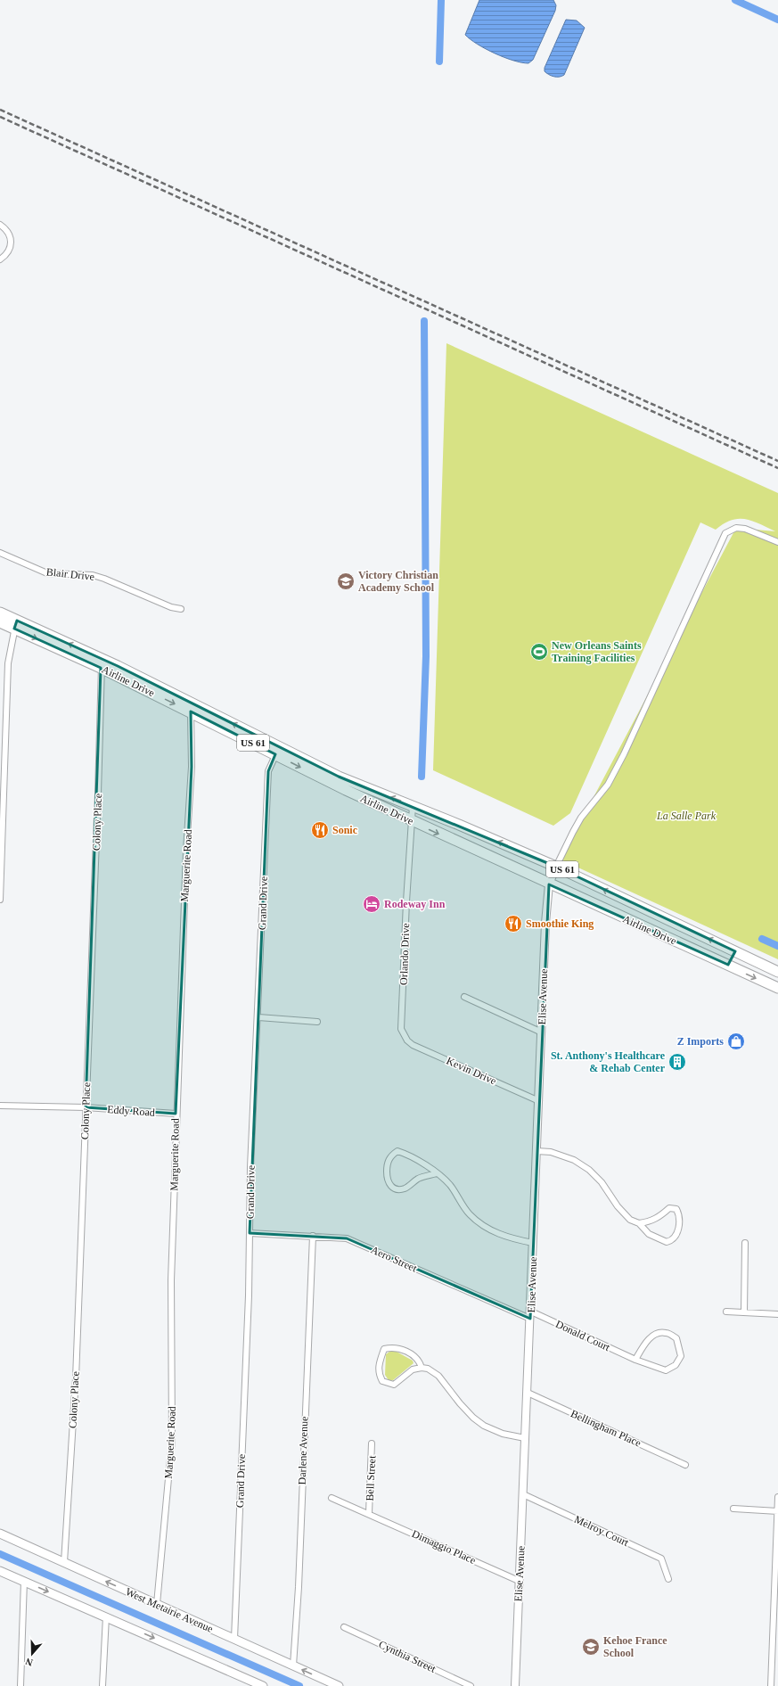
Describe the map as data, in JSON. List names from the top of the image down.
{
  "streets": {
    "highway": ["Airline Drive", "US 61"],
    "main road": ["West Metairie Avenue"],
    "street": [
      "Blair Drive",
      "Colony Place",
      "Marguerite Road",
      "Grand Drive",
      "Orlando Drive",
      "Elise Avenue",
      "Kevin Drive",
      "Eddy Road",
      "Aero Street",
      "Donald Court",
      "Bellingham Place",
      "Darlene Avenue",
      "Bell Street",
      "Melroy Court",
      "Dimaggio Place",
      "Cynthia Street"
    ]
  },
  "crossings": [
    ["Airline Drive", "Colony Place"],
    ["Airline Drive", "Marguerite Road"],
    ["Airline Drive", "Grand Drive"],
    ["Airline Drive", "Orlando Drive"],
    ["Airline Drive", "Elise Avenue"],
    ["Colony Place", "Eddy Road"],
    ["Colony Place", "West Metairie Avenue"],
    ["Marguerite Road", "Eddy Road"],
    ["Marguerite Road", "West Metairie Avenue"],
    ["Grand Drive", "Aero Street"],
    ["Grand Drive", "West Metairie Avenue"],
    ["Orlando Drive", "Kevin Drive"],
    ["Elise Avenue", "Kevin Drive"],
    ["Elise Avenue", "Aero Street"],
    ["Elise Avenue", "Donald Court"],
    ["Elise Avenue", "Bellingham Place"],
    ["Elise Avenue", "Melroy Court"],
    ["Elise Avenue", "Dimaggio Place"],
    ["Aero Street", "Darlene Avenue"],
    ["Darlene Avenue", "West Metairie Avenue"],
    ["Bell Street", "Dimaggio Place"]
  ],
  "parks": ["La Salle Park"],
  "places": {
    "school or university": ["Victory Christian Academy School", "Kehoe France School"],
    "sports": ["New Orleans Saints Training Facilities"],
    "restaurant": ["Sonic", "Smoothie King"],
    "hotel": ["Rodeway Inn"],
    "shop": ["Z Imports"],
    "building": ["St. Anthony's Healthcare & Rehab Center"]
  },
  "north": "bottom"
}
